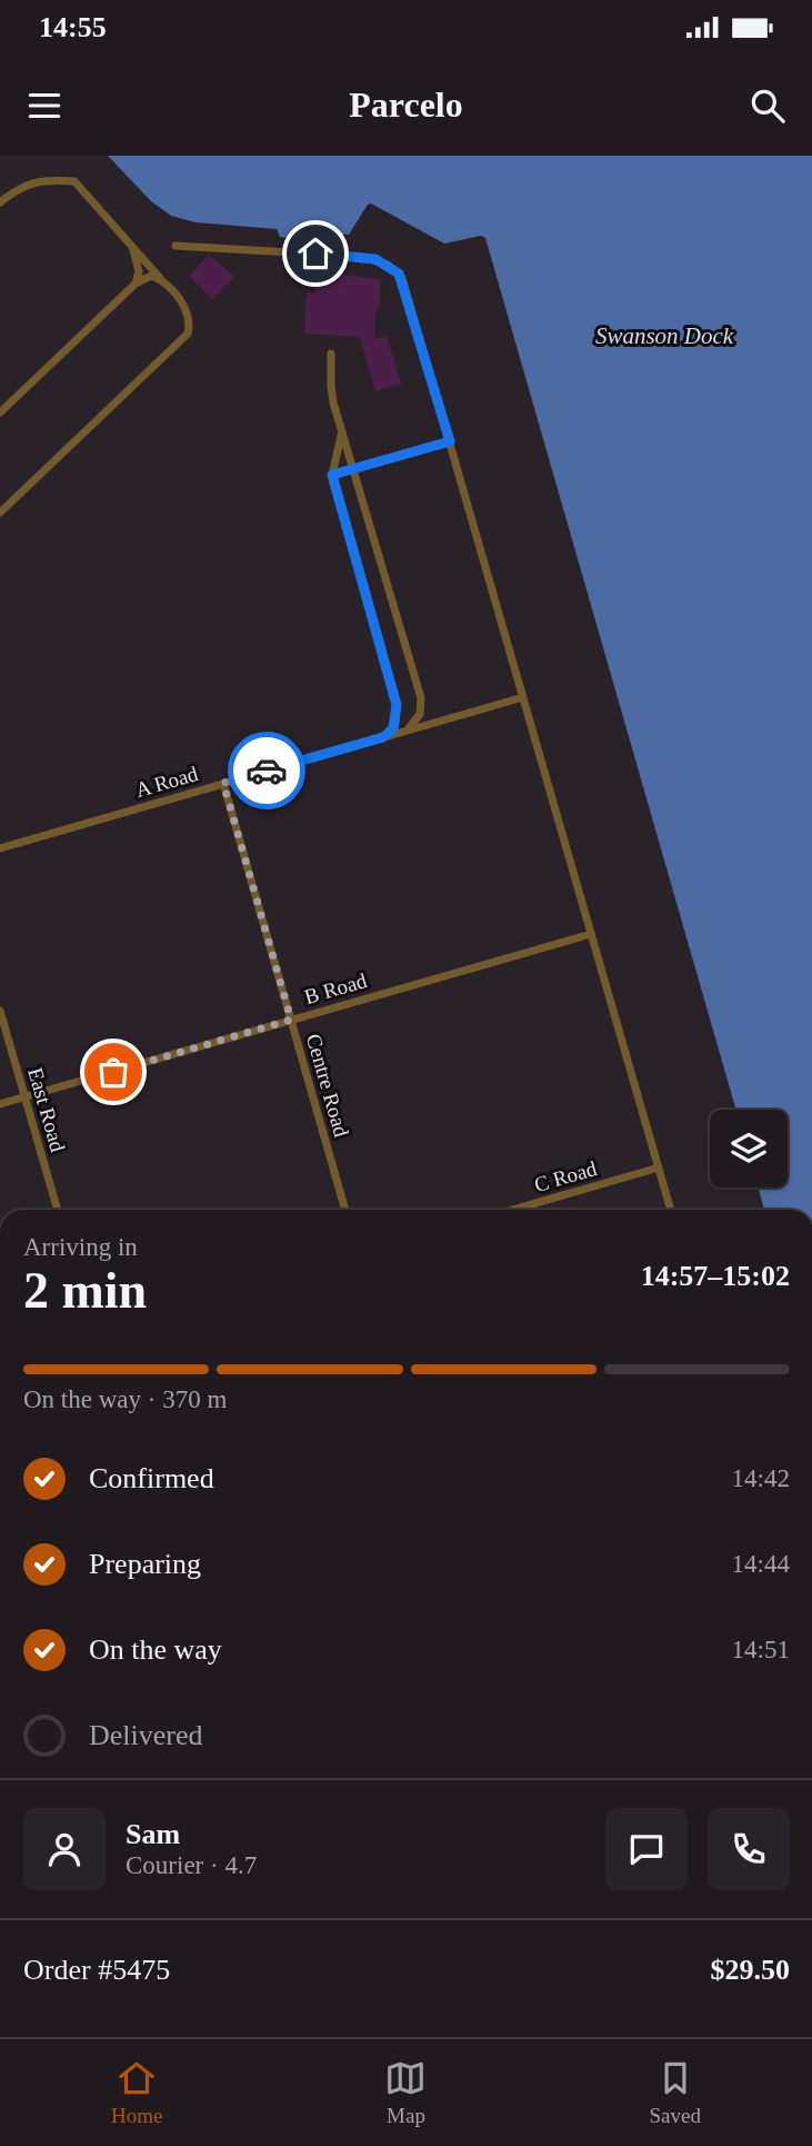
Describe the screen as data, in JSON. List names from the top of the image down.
{
  "streets": {
    "lane": [
      "A Road",
      "B Road",
      "Centre Road",
      "East Road",
      "C Road"
    ]
  },
  "crossings": [
    ["A Road", "Centre Road"],
    ["B Road", "Centre Road"],
    ["B Road", "East Road"]
  ],
  "water": ["Swanson Dock"],
  "page": {
    "status": "14:55",
    "header": "Parcelo",
    "heading": ["2 min", "Arriving in", "14:57–15:02"],
    "panel": [
      "Sam",
      "Courier · 4.7",
      "Order #5475",
      "$29.50"
    ],
    "bar": "On the way · 370 m",
    "list": [
      ["Confirmed", "14:42"],
      ["Preparing", "14:44"],
      ["On the way", "14:51"],
      "Delivered"
    ],
    "tabs": ["Home", "Map", "Saved"]
  }
}
